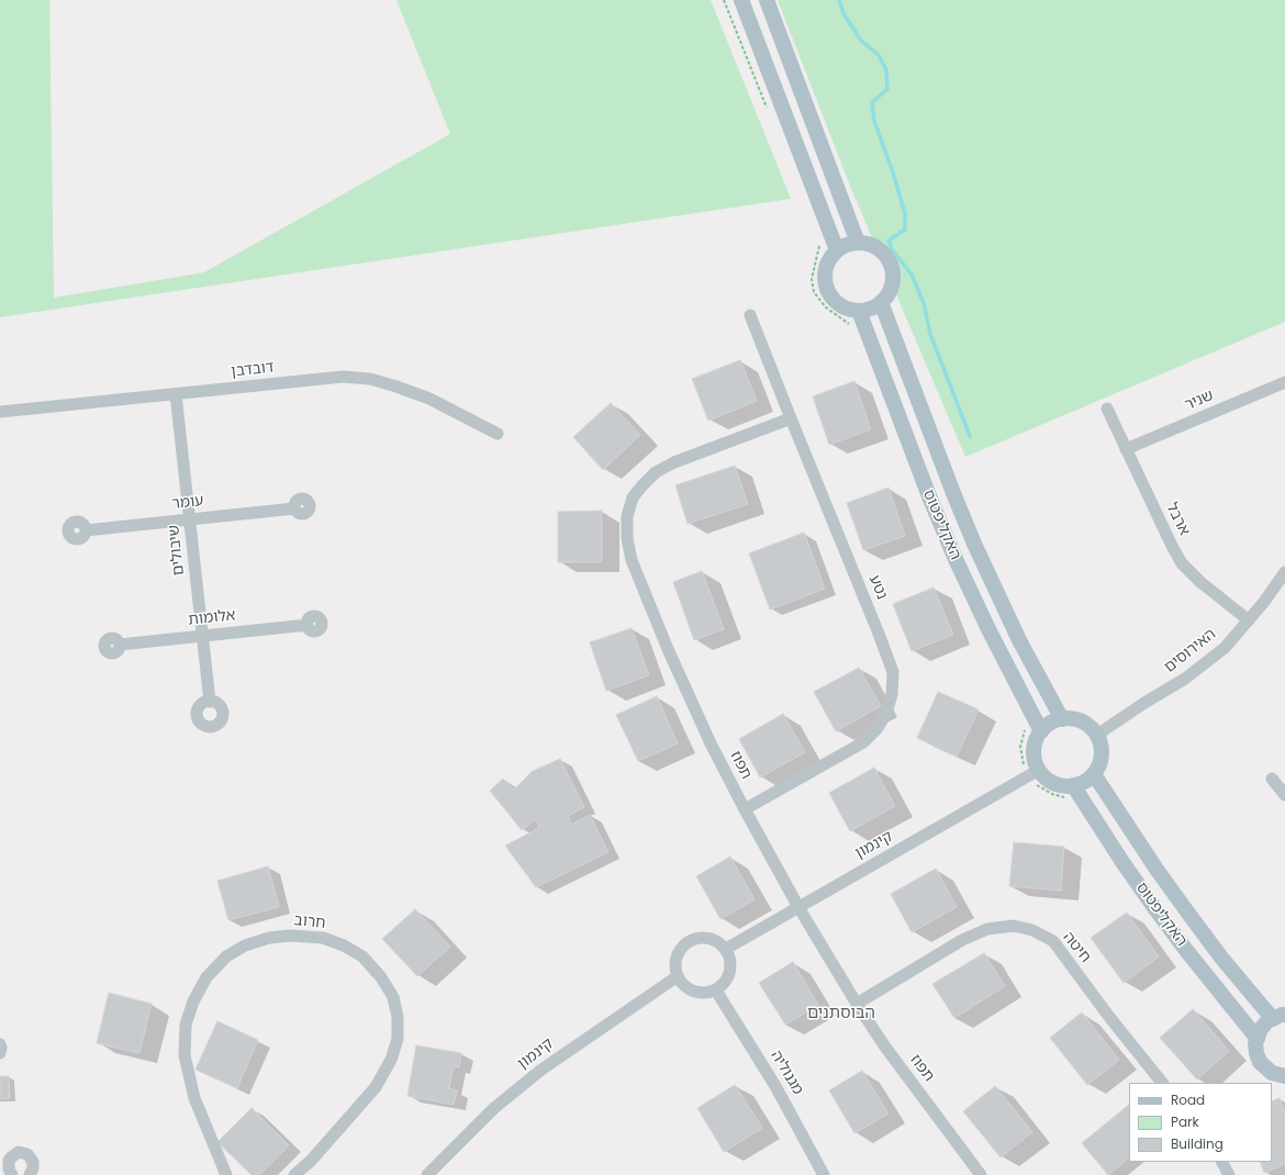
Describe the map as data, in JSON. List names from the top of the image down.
{
  "streets": {
    "main road": ["האקליפטוס"],
    "street": [
      "דובדבן",
      "שניר",
      "עומר",
      "ארבל",
      "שיבולים",
      "נטע",
      "אלומות",
      "האירוסים",
      "תפוז",
      "קינמון",
      "חרוב",
      "חיטה",
      "מגנוליה"
    ]
  },
  "crossings": [
    ["דובדבן", "שיבולים"],
    ["שניר", "ארבל"],
    ["עומר", "שיבולים"],
    ["ארבל", "האירוסים"],
    ["האקליפטוס", "האירוסים"],
    ["האקליפטוס", "קינמון"],
    ["שיבולים", "אלומות"],
    ["נטע", "תפוז"],
    ["האירוסים", "קינמון"],
    ["תפוז", "קינמון"],
    ["תפוז", "חיטה"],
    ["קינמון", "מגנוליה"]
  ],
  "districts": ["הבוסתנים"],
  "legend": ["Road", "Park", "Building"]
}
